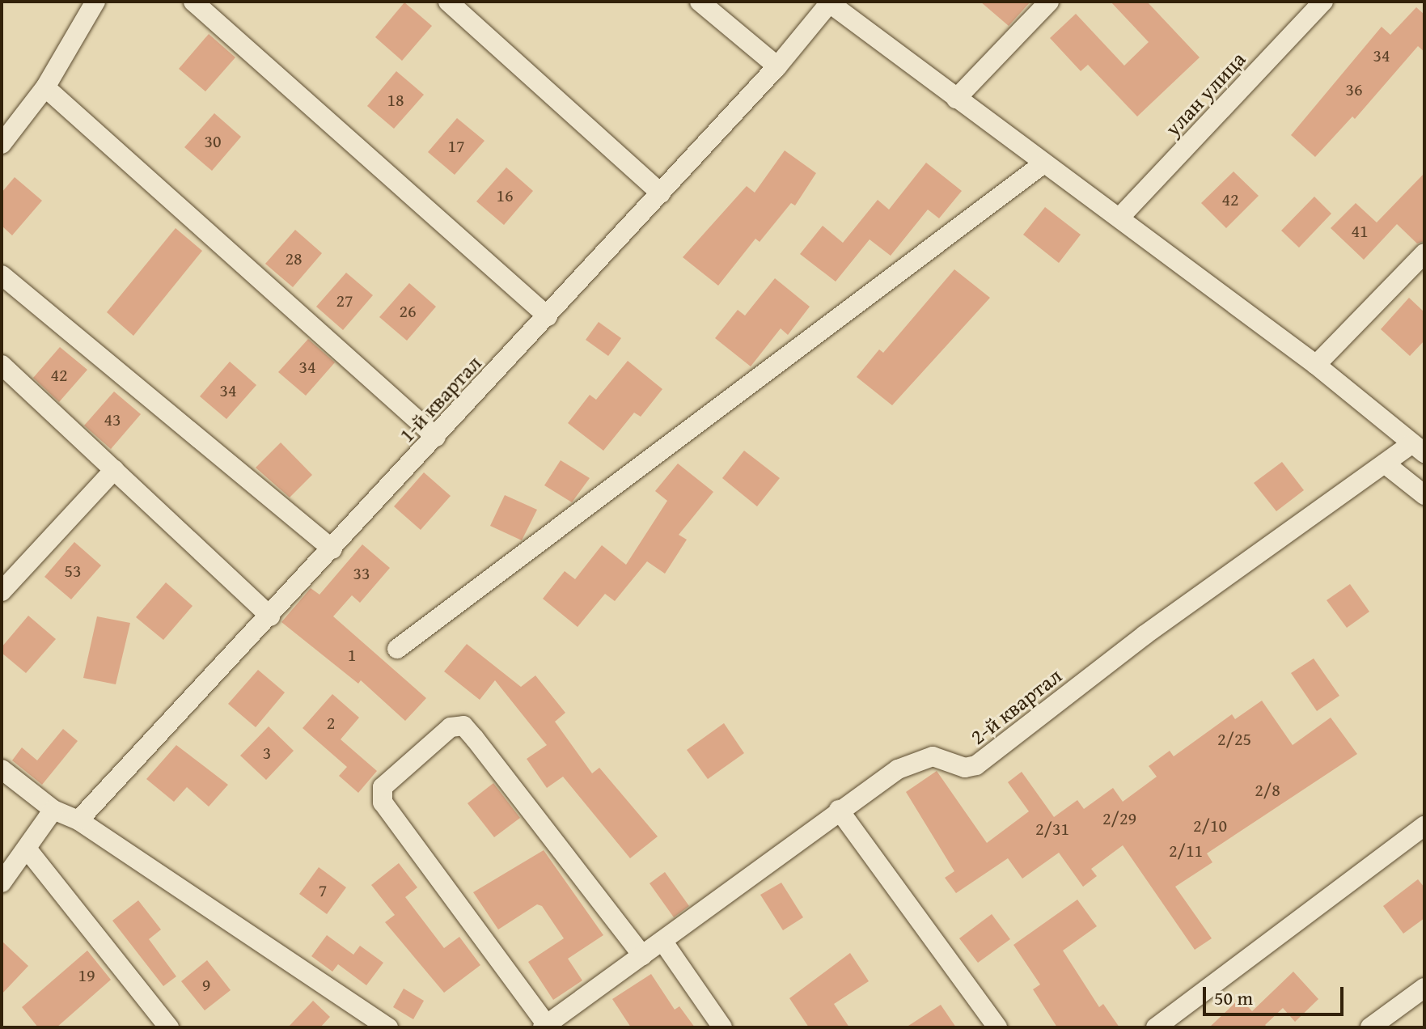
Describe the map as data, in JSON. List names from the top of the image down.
{
  "streets": {
    "street": ["улан улица", "1-й квартал", "2-й квартал"]
  },
  "house_numbers": [
    "34",
    "36",
    "18",
    "30",
    "17",
    "16",
    "42",
    "41",
    "28",
    "27",
    "26",
    "34",
    "42",
    "34",
    "43",
    "53",
    "33",
    "1",
    "2",
    "2/25",
    "3",
    "2/8",
    "2/29",
    "2/10",
    "2/31",
    "2/11",
    "7",
    "19",
    "9"
  ],
  "scale_bar": "50 m"
}
